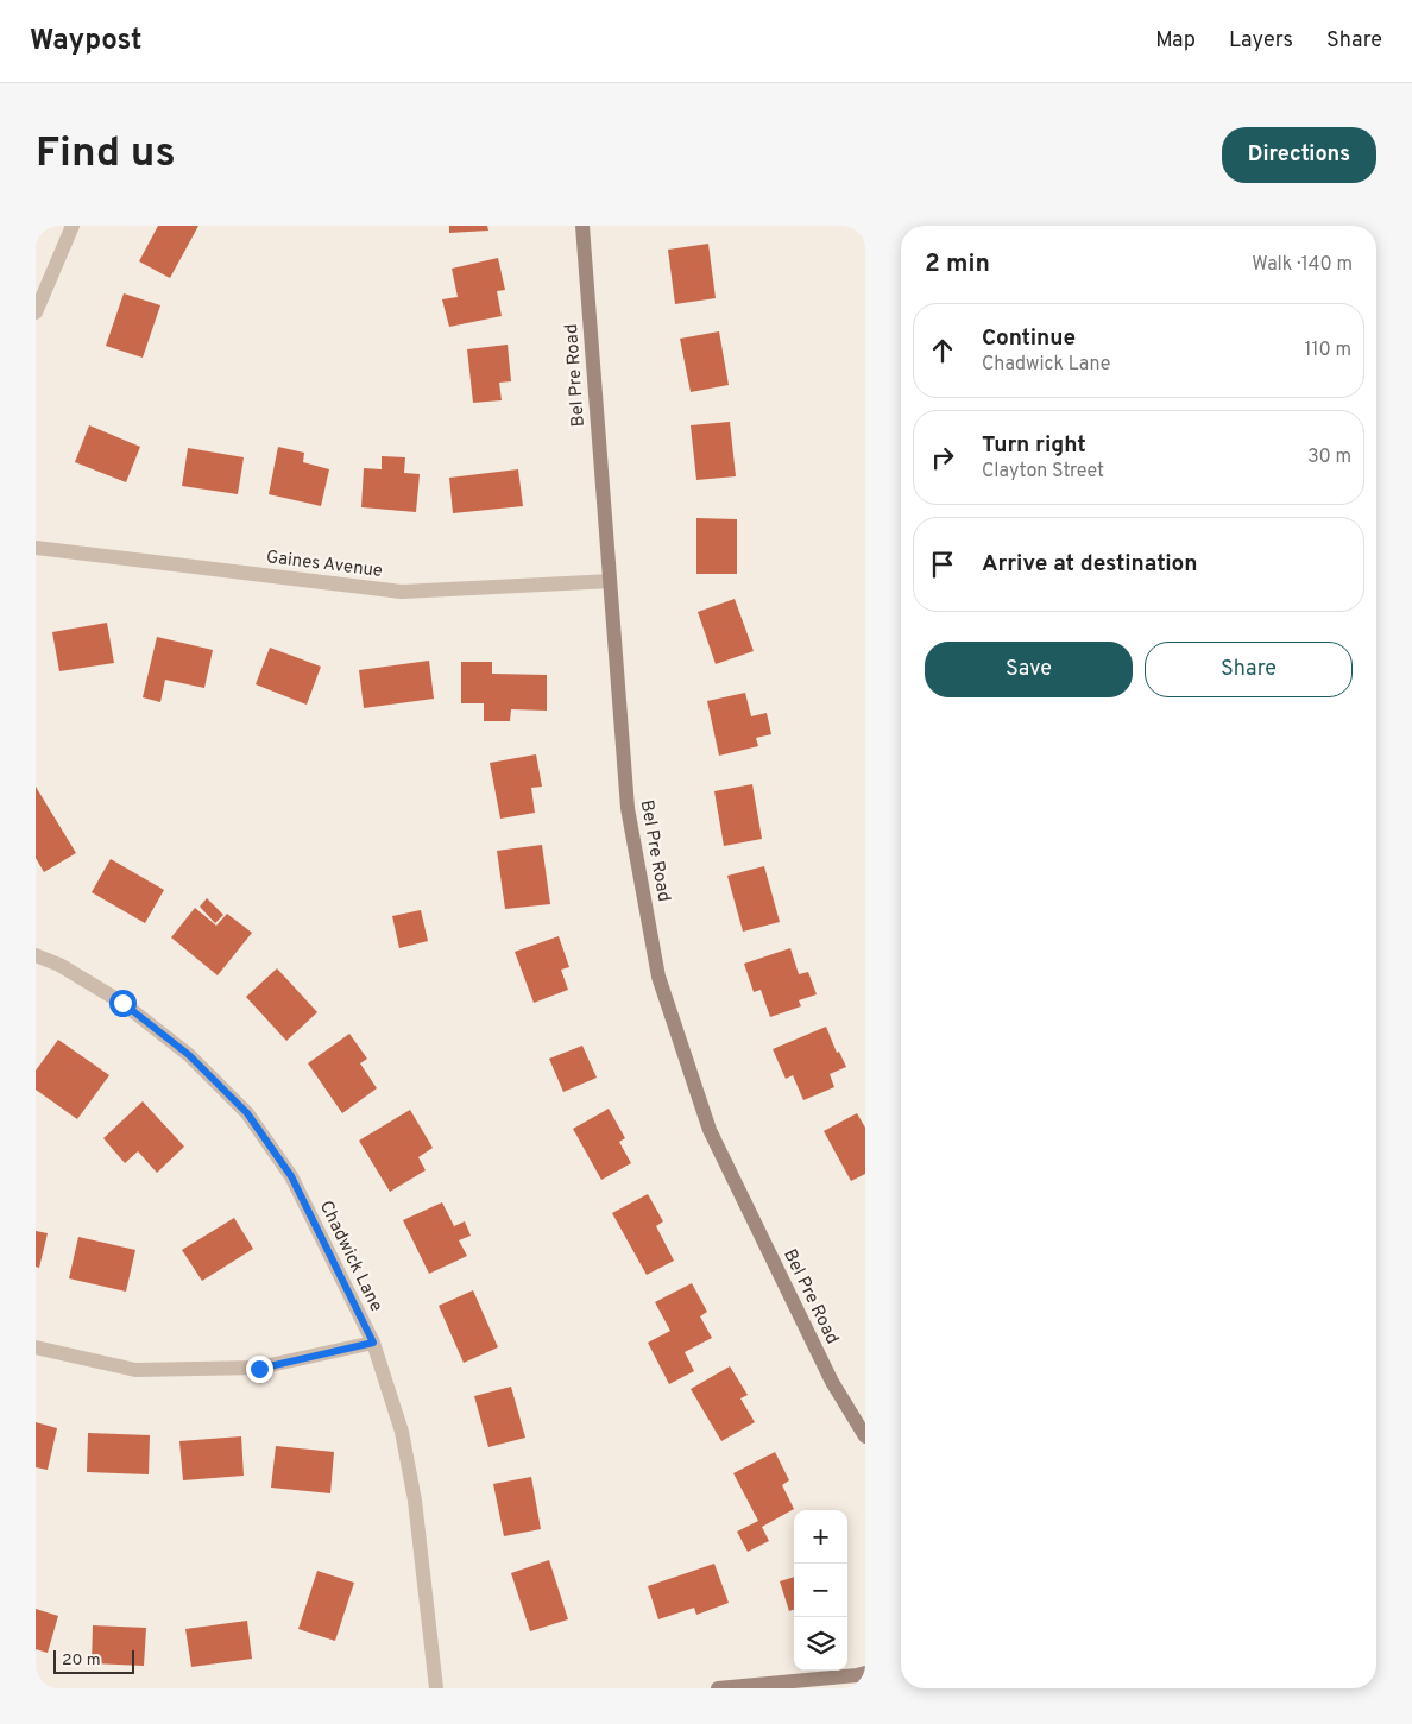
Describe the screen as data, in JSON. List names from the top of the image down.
{
  "streets": {
    "main road": ["Bel Pre Road"],
    "street": ["Gaines Avenue", "Chadwick Lane"]
  },
  "crossings": [
    ["Bel Pre Road", "Gaines Avenue"]
  ],
  "scale_bar": "20 m",
  "page": {
    "header": "Waypost",
    "nav": ["Map", "Layers", "Share"],
    "buttons": [
      "Directions",
      ["Save", "Share"]
    ],
    "title": "Find us",
    "heading": ["2 min", "Walk · 140 m"],
    "list": [
      ["Continue", "Chadwick Lane", "110 m"],
      ["Turn right", "Clayton Street", "30 m"],
      "Arrive at destination"
    ],
    "map_buttons": ["+", "−"],
    "scale": "20 m"
  }
}
